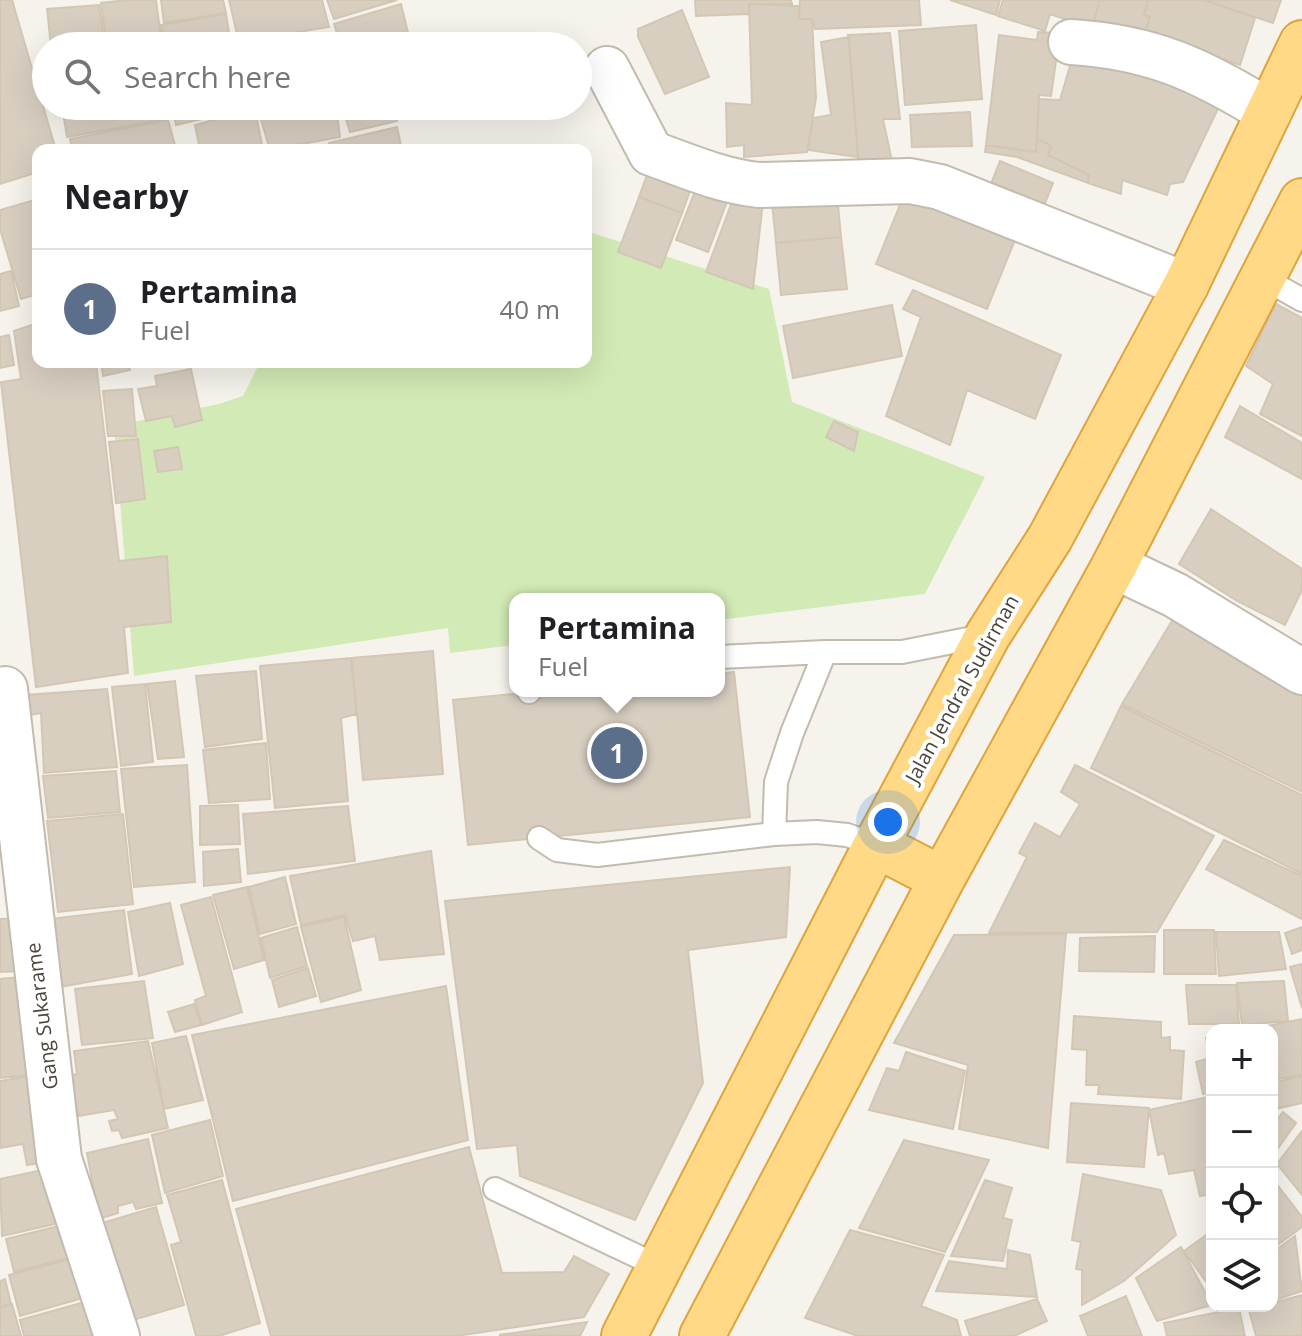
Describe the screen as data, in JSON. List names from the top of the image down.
{
  "streets": {
    "highway": ["Jalan Jendral Sudirman"],
    "street": ["Gang Sukarame"]
  },
  "page": {
    "search": "Search here",
    "heading": "Nearby",
    "list": [
      {
        "mark": "1",
        "name": "Pertamina",
        "note": "Fuel",
        "value": "40 m"
      }
    ],
    "popup": ["Pertamina", "Fuel"],
    "pins": "1",
    "map_buttons": ["+", "−"]
  }
}
